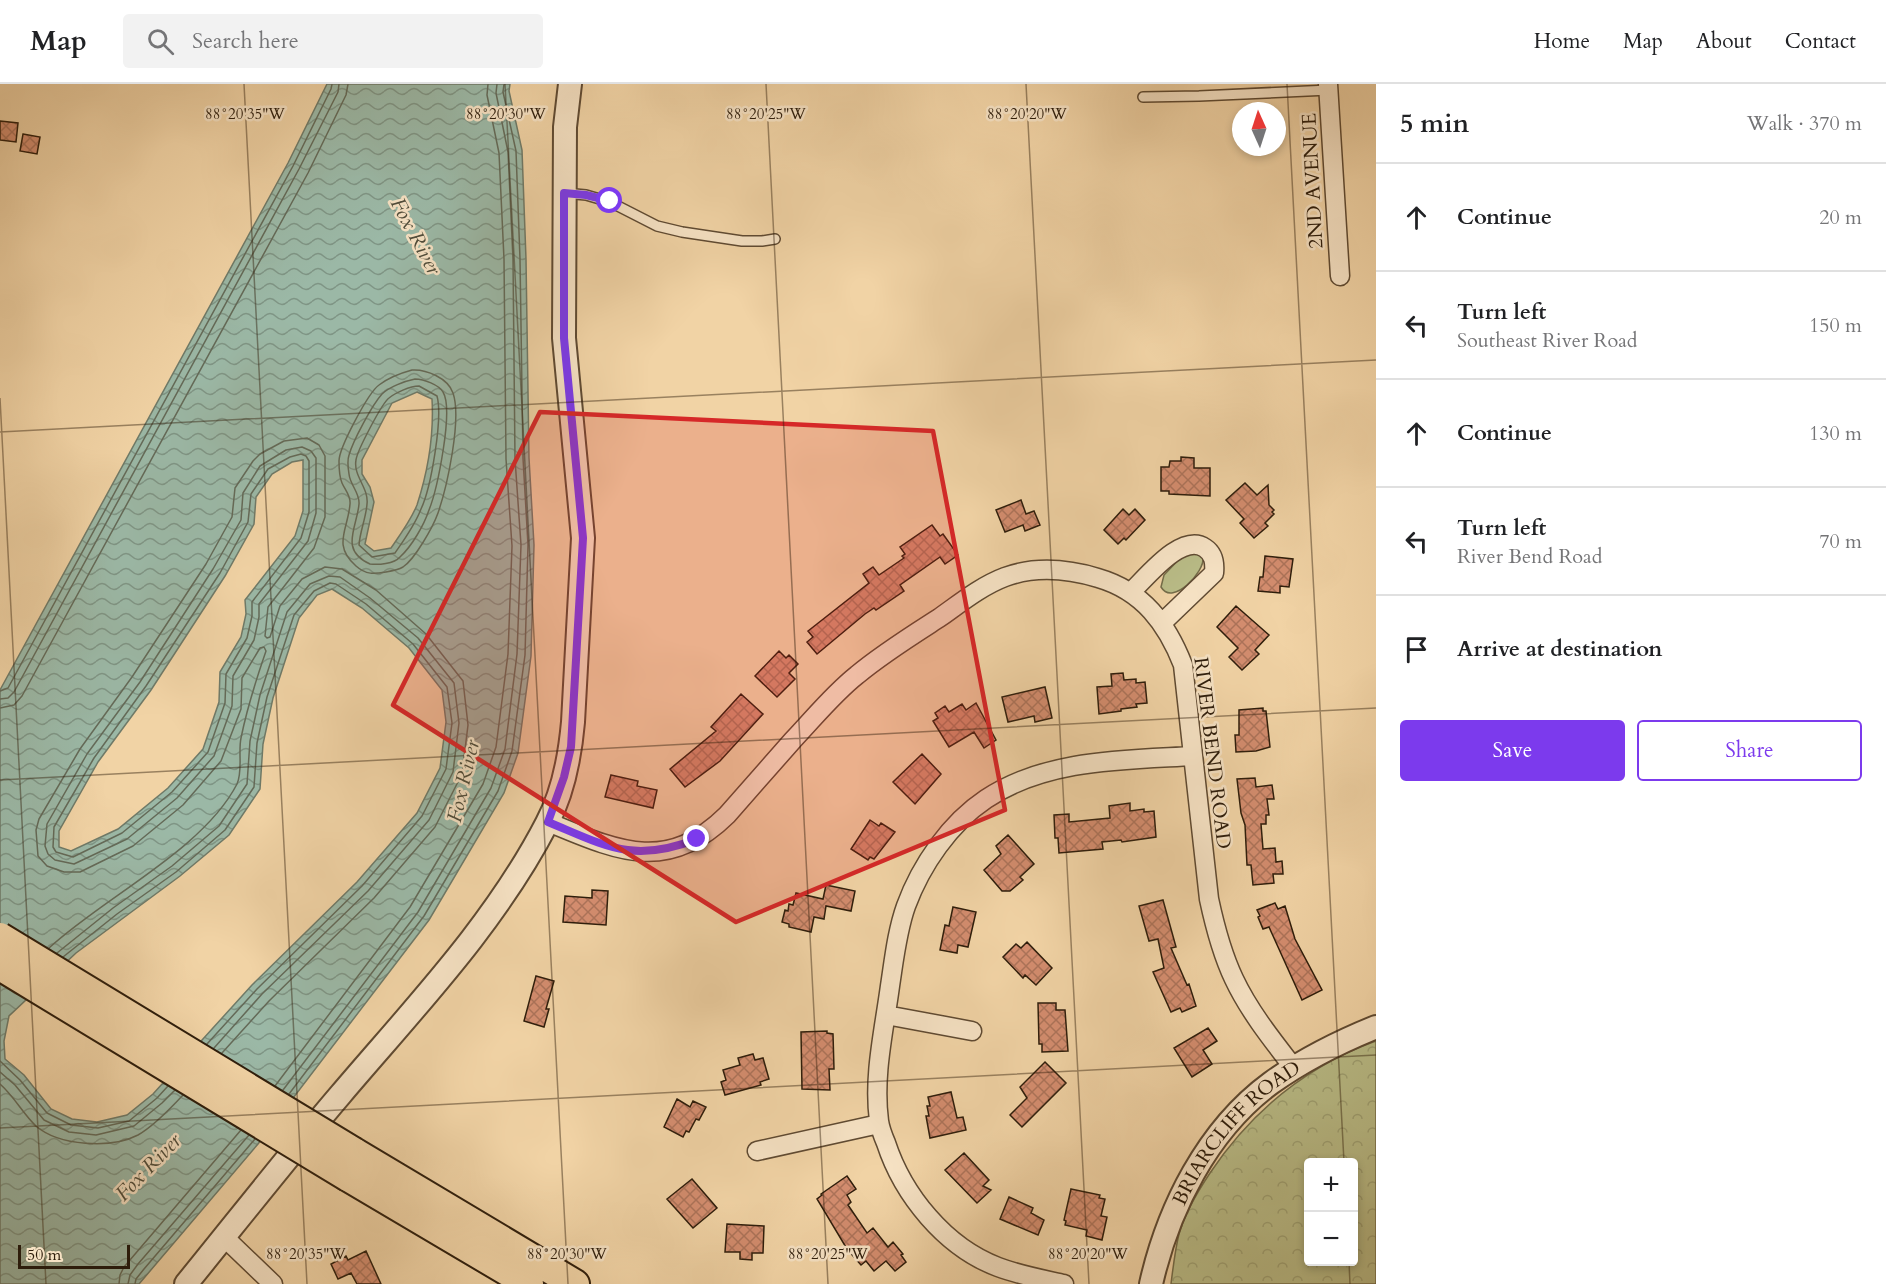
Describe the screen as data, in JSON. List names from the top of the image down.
{
  "streets": {
    "street": ["2ND AVENUE", "RIVER BEND ROAD", "BRIARCLIFF ROAD"]
  },
  "crossings": [
    ["RIVER BEND ROAD", "BRIARCLIFF ROAD"]
  ],
  "water": ["Fox River"],
  "scale_bar": "50 m",
  "north": "top",
  "page": {
    "header": "Map",
    "search": "Search here",
    "nav": [
      "Home",
      "Map",
      "About",
      "Contact"
    ],
    "heading": ["5 min", "Walk · 370 m"],
    "list": [
      ["Continue", "20 m"],
      ["Turn left", "Southeast River Road", "150 m"],
      ["Continue", "130 m"],
      ["Turn left", "River Bend Road", "70 m"],
      "Arrive at destination"
    ],
    "buttons": ["Save", "Share"],
    "map_buttons": ["+", "−"],
    "scale": "50 m"
  },
  "coordinates": [
    "88°20'35\"W",
    "88°20'30\"W",
    "88°20'25\"W",
    "88°20'20\"W"
  ]
}
